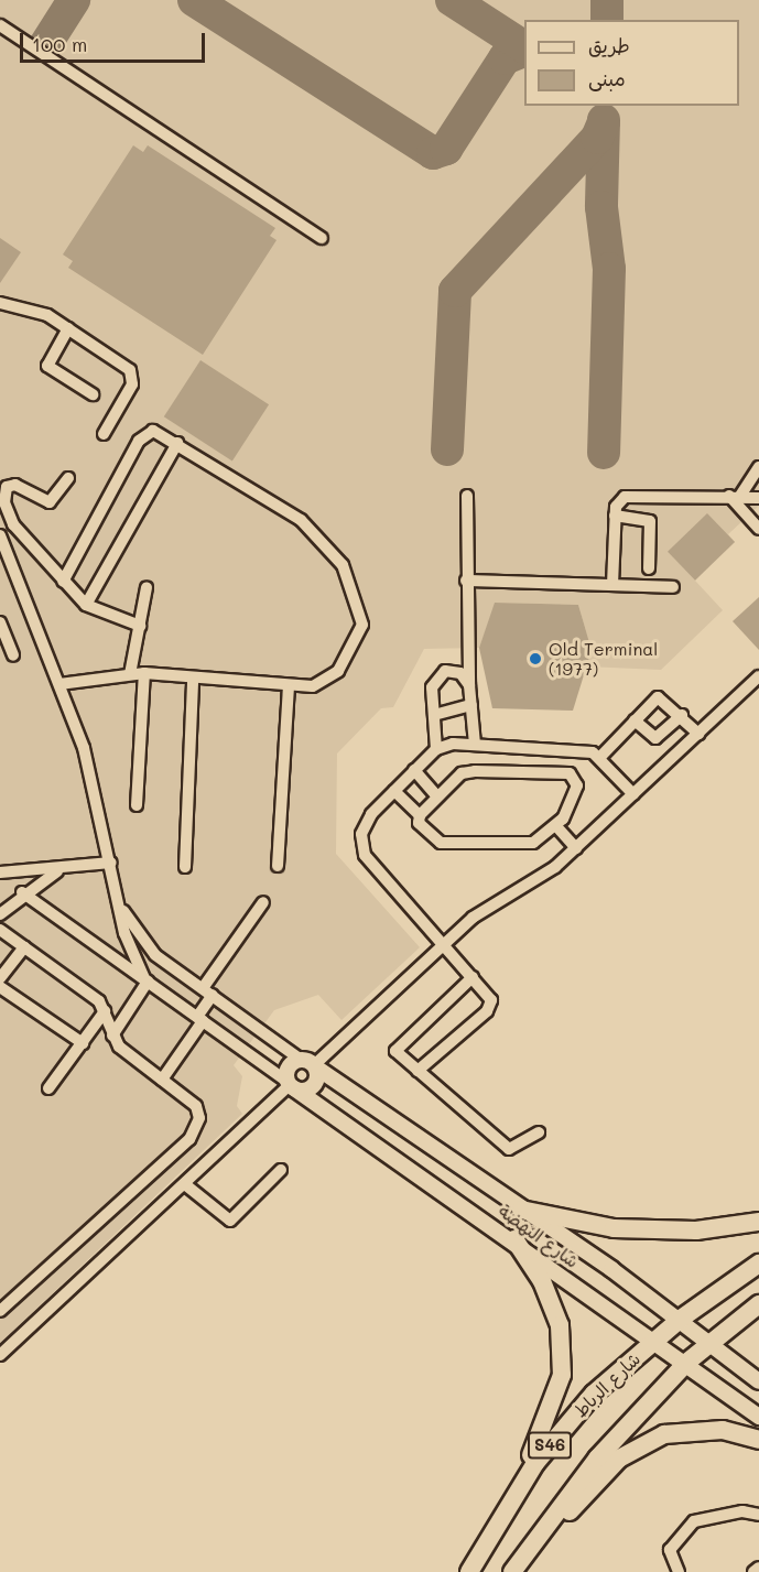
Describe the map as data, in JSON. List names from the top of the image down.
{
  "streets": {
    "highway": ["شارع الرباط", "S46"],
    "main road": ["شارع النهضة"]
  },
  "crossings": [
    ["شارع النهضة", "شارع الرباط"],
    ["شارع النهضة", "S46"]
  ],
  "places": ["Old Terminal (1977)"],
  "legend": ["طريق", "مبنى"],
  "scale_bar": "100 m"
}
